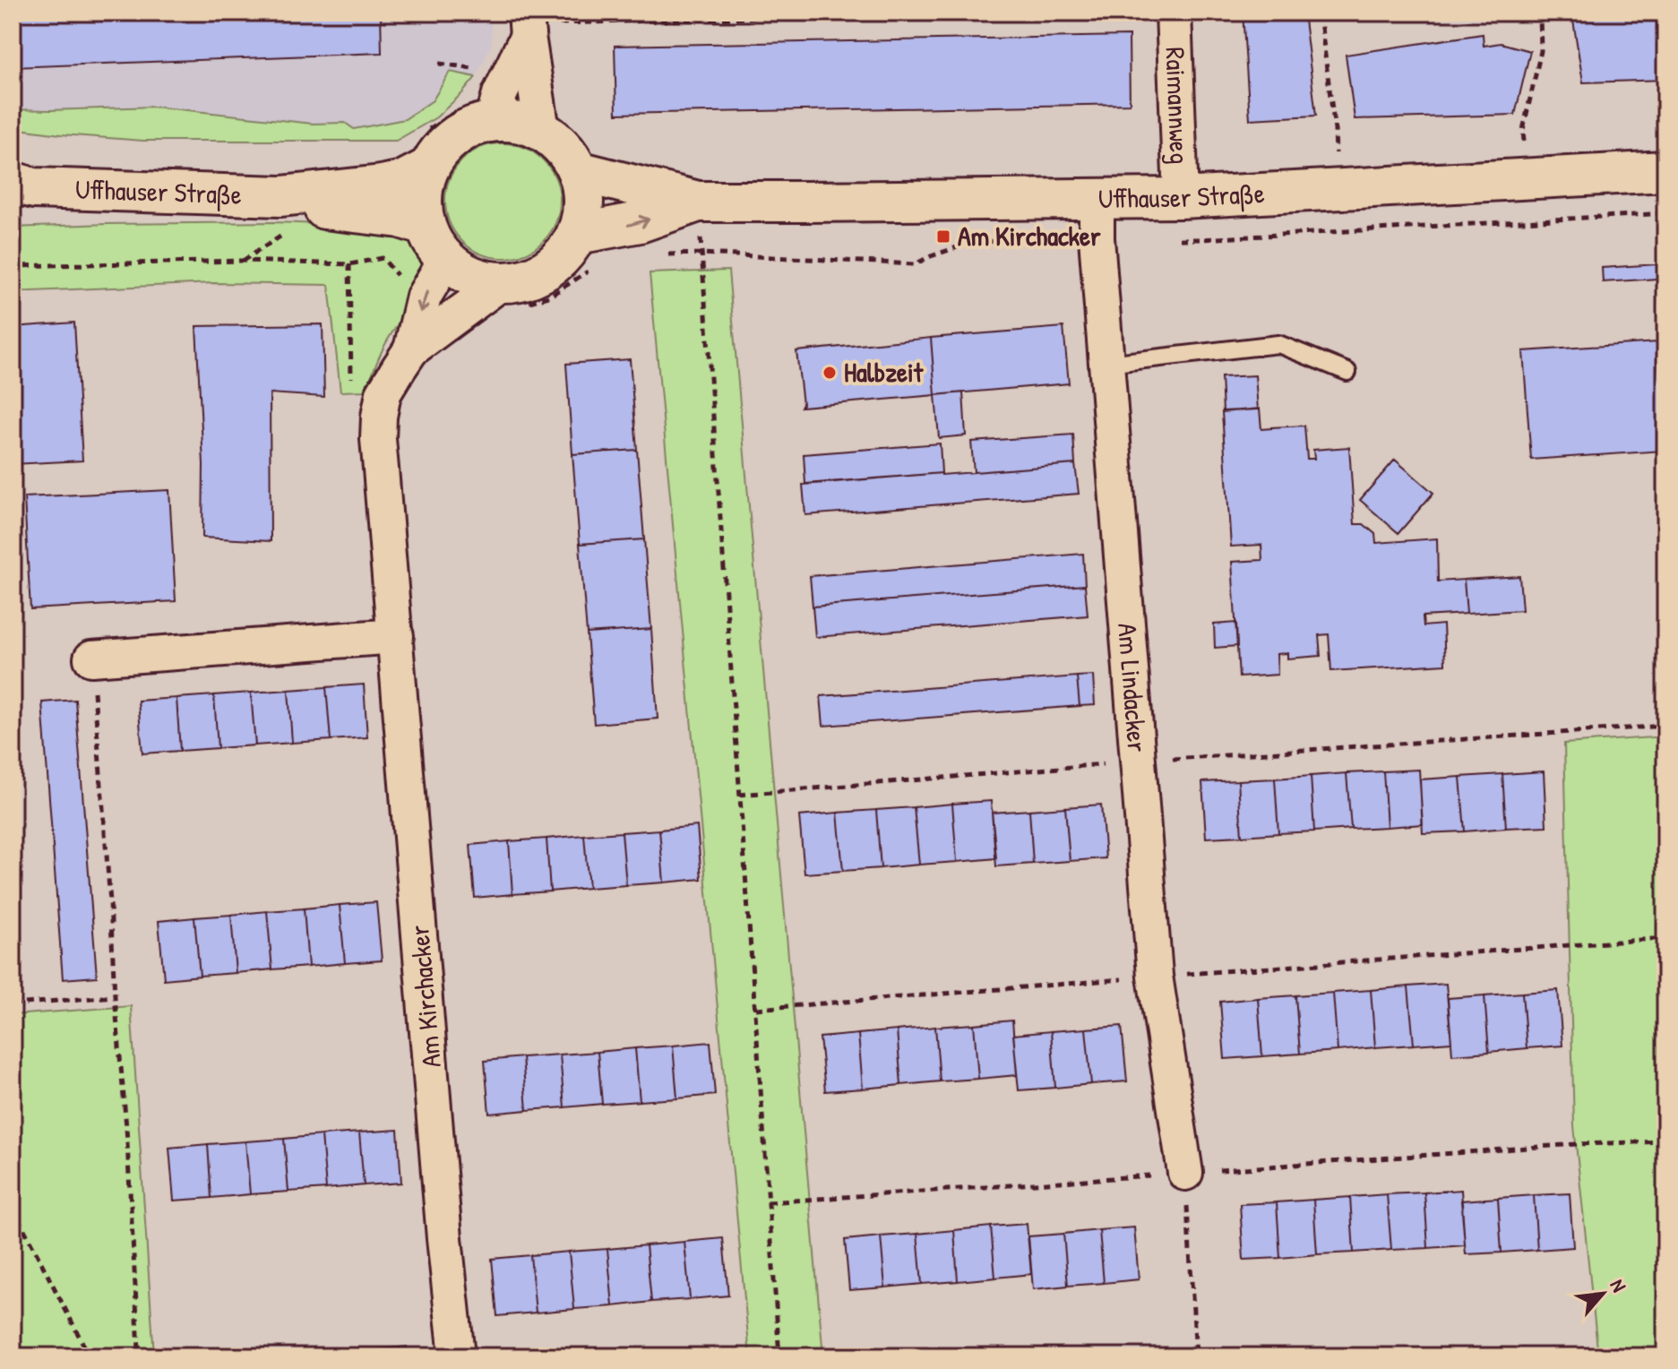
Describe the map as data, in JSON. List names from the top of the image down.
{
  "streets": {
    "street": [
      "Raimannweg",
      "Uffhauser Straße",
      "Am Lindacker",
      "Am Kirchacker"
    ]
  },
  "crossings": [
    ["Raimannweg", "Uffhauser Straße"],
    ["Uffhauser Straße", "Am Lindacker"],
    ["Uffhauser Straße", "Am Kirchacker"]
  ],
  "places": {
    "transit": ["Am Kirchacker"],
    "other": ["Halbzeit"]
  },
  "north": "top right"
}
